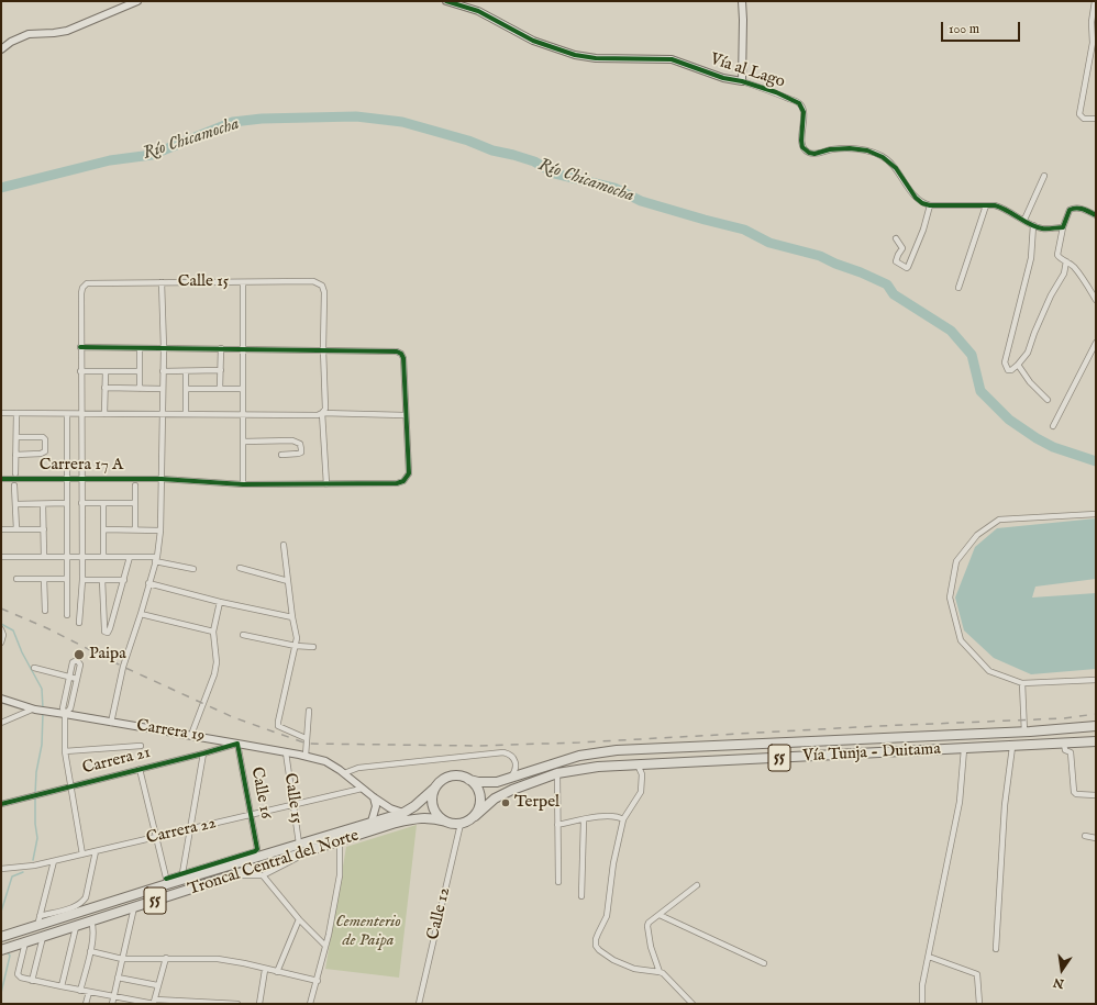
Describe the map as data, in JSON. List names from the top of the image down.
{
  "streets": {
    "highway": ["Vía Tunja - Duitama", "55", "Troncal Central del Norte"],
    "street": [
      "Vía al Lago",
      "Calle 15",
      "Carrera 17 A",
      "Carrera 19",
      "Carrera 21",
      "Calle 16",
      "Carrera 22",
      "Calle 12"
    ]
  },
  "crossings": [
    ["Calle 15", "Carrera 19"],
    ["Calle 15", "Carrera 22"],
    ["Calle 15", "Troncal Central del Norte"],
    ["Carrera 19", "Carrera 21"],
    ["Carrera 19", "Calle 16"],
    ["Carrera 19", "Carrera 22"],
    ["Carrera 19", "Troncal Central del Norte"],
    ["Vía Tunja - Duitama", "55"],
    ["Vía Tunja - Duitama", "Troncal Central del Norte"],
    ["Vía Tunja - Duitama", "Calle 12"],
    ["55", "Troncal Central del Norte"],
    ["55", "Calle 12"],
    ["Carrera 21", "Calle 16"],
    ["Calle 16", "Carrera 22"],
    ["Troncal Central del Norte", "Calle 12"]
  ],
  "water": ["Río Chicamocha"],
  "parks": ["Cementerio de Paipa"],
  "places": ["Paipa", "Terpel"],
  "scale_bar": "100 m",
  "north": "bottom"
}
